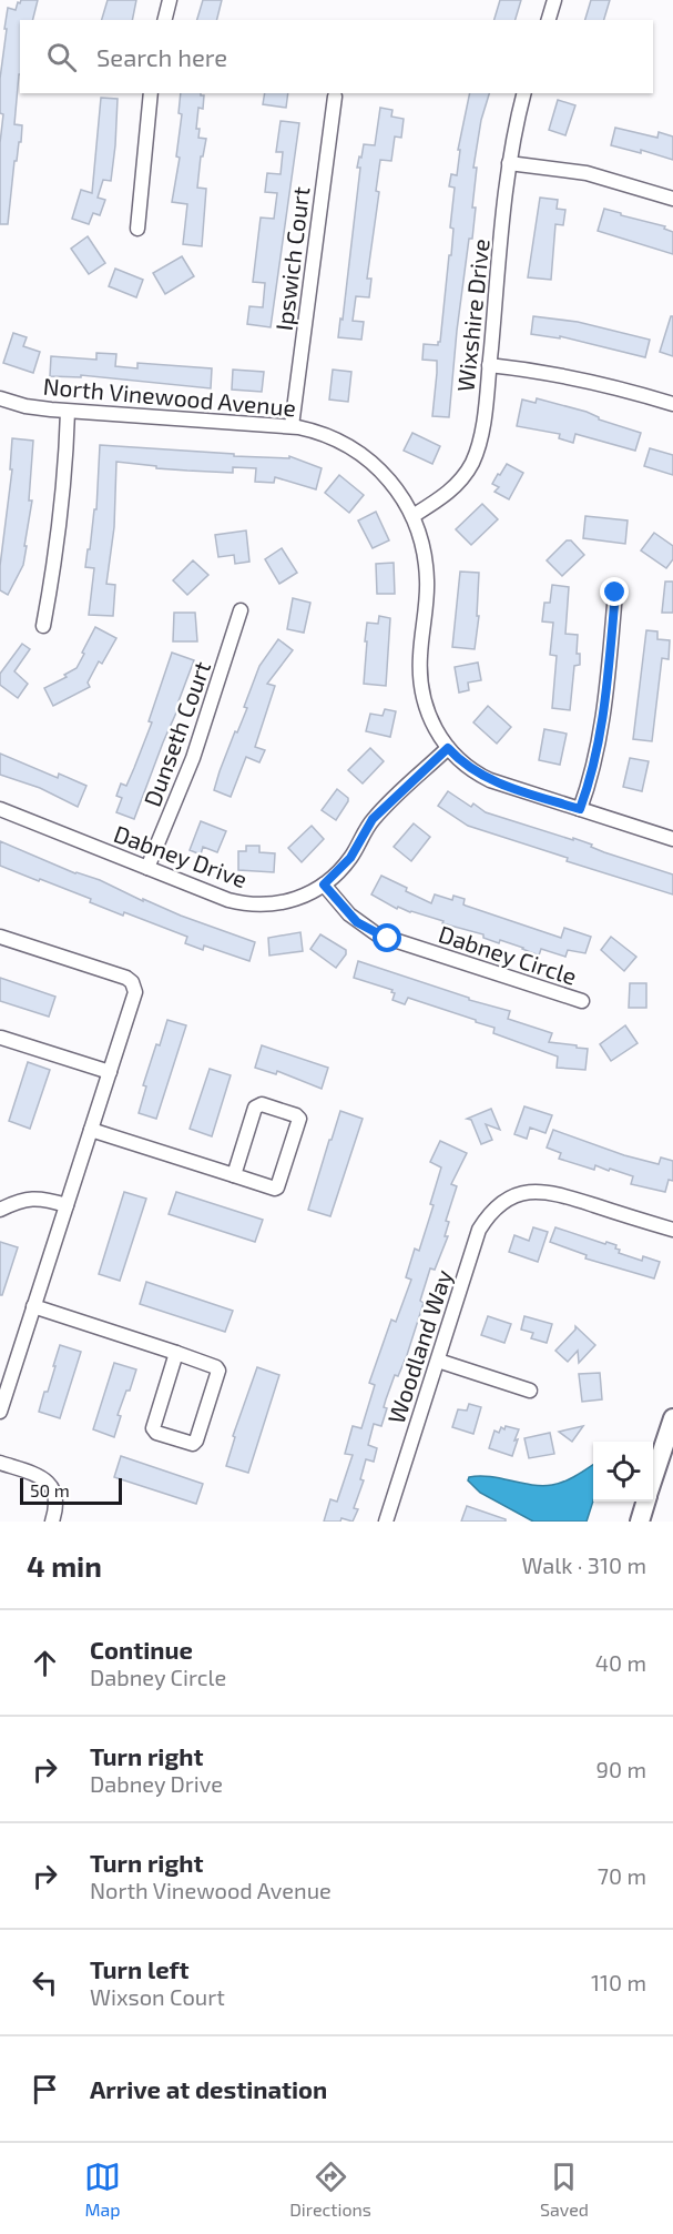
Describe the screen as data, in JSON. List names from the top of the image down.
{
  "streets": {
    "street": [
      "Ipswich Court",
      "Wixshire Drive",
      "North Vinewood Avenue",
      "Dunseth Court",
      "Dabney Drive",
      "Dabney Circle",
      "Woodland Way"
    ]
  },
  "crossings": [
    ["Ipswich Court", "North Vinewood Avenue"],
    ["Wixshire Drive", "North Vinewood Avenue"],
    ["North Vinewood Avenue", "Dabney Drive"],
    ["Dunseth Court", "Dabney Drive"],
    ["Dabney Drive", "Dabney Circle"]
  ],
  "scale_bar": "50 m",
  "page": {
    "search": "Search here",
    "scale": "50 m",
    "heading": ["4 min", "Walk · 310 m"],
    "list": [
      ["Continue", "Dabney Circle", "40 m"],
      ["Turn right", "Dabney Drive", "90 m"],
      ["Turn right", "North Vinewood Avenue", "70 m"],
      ["Turn left", "Wixson Court", "110 m"],
      "Arrive at destination"
    ],
    "nav": ["Map", "Directions", "Saved"]
  }
}
